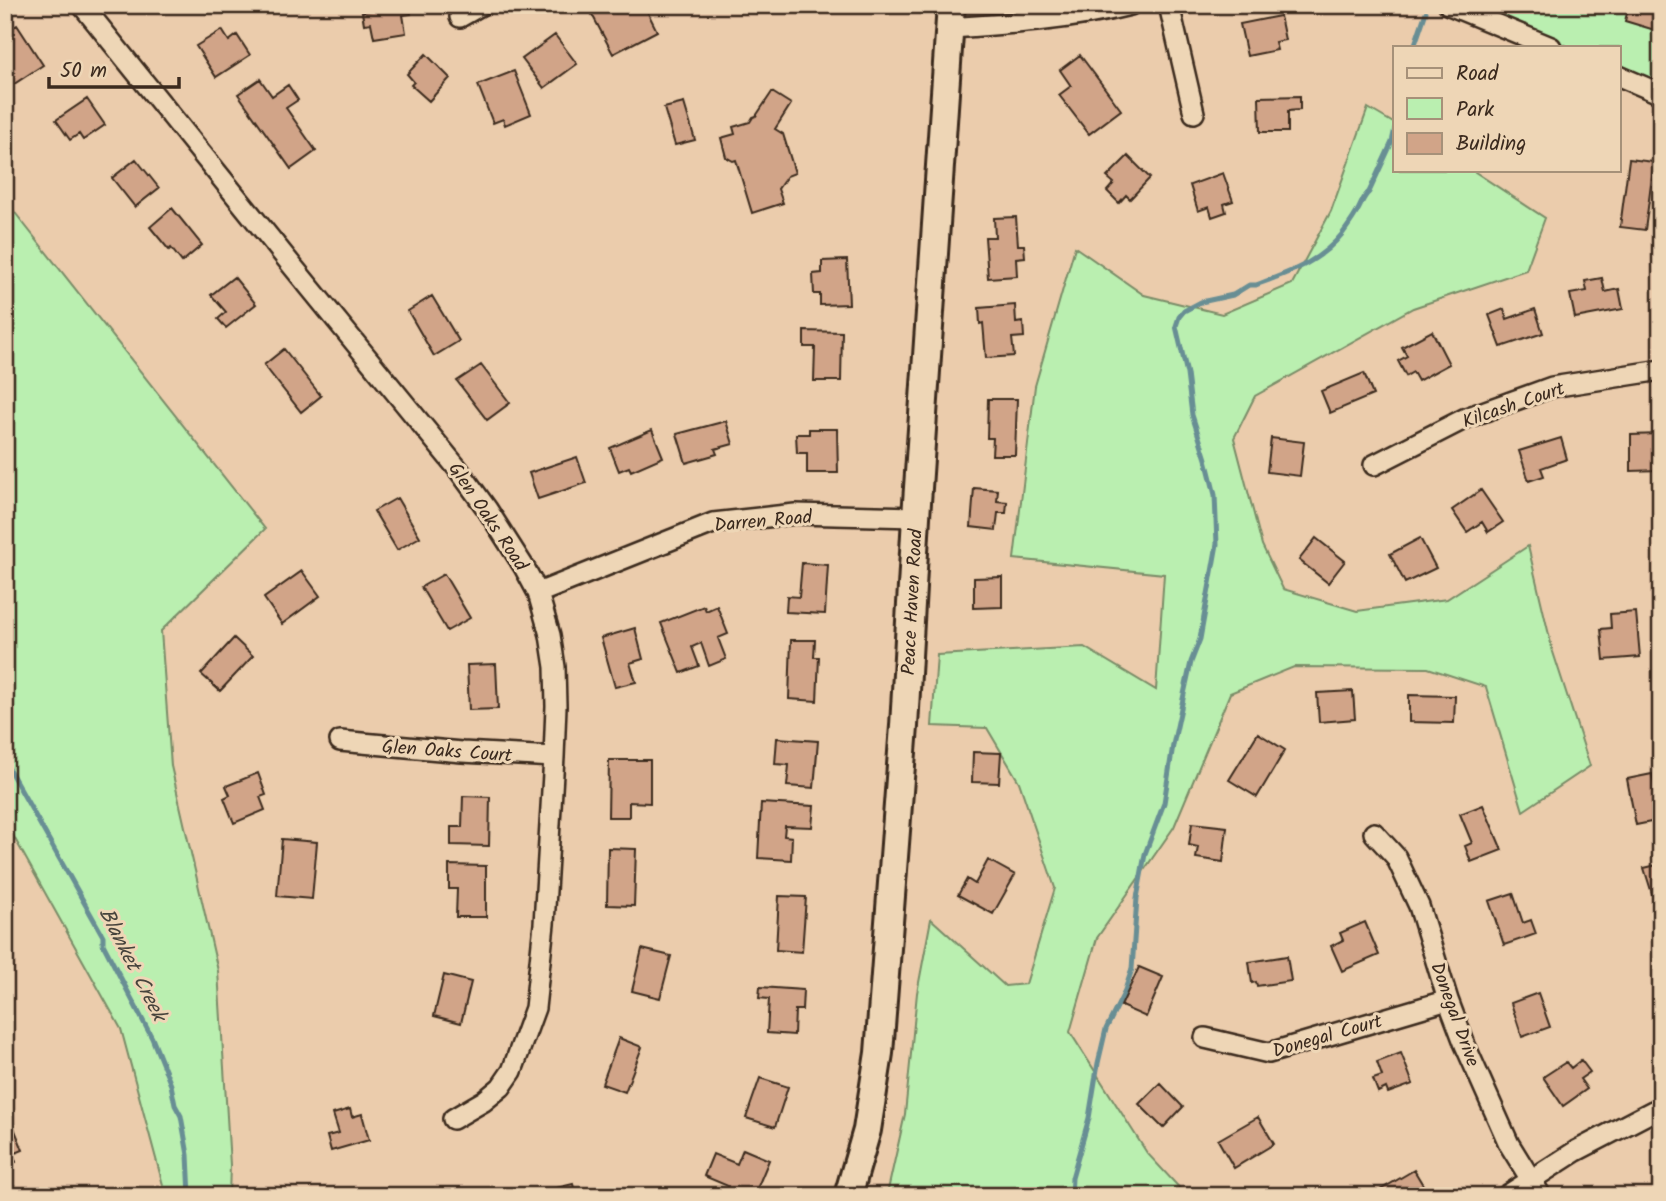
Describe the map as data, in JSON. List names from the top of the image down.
{
  "streets": {
    "main road": ["Peace Haven Road"],
    "street": [
      "Kilcash Court",
      "Glen Oaks Road",
      "Darren Road",
      "Glen Oaks Court",
      "Donegal Drive",
      "Donegal Court"
    ]
  },
  "crossings": [
    ["Glen Oaks Road", "Darren Road"],
    ["Glen Oaks Road", "Glen Oaks Court"],
    ["Darren Road", "Peace Haven Road"],
    ["Donegal Drive", "Donegal Court"]
  ],
  "water": ["Blanket Creek"],
  "legend": ["Road", "Park", "Building"],
  "scale_bar": "50 m"
}
